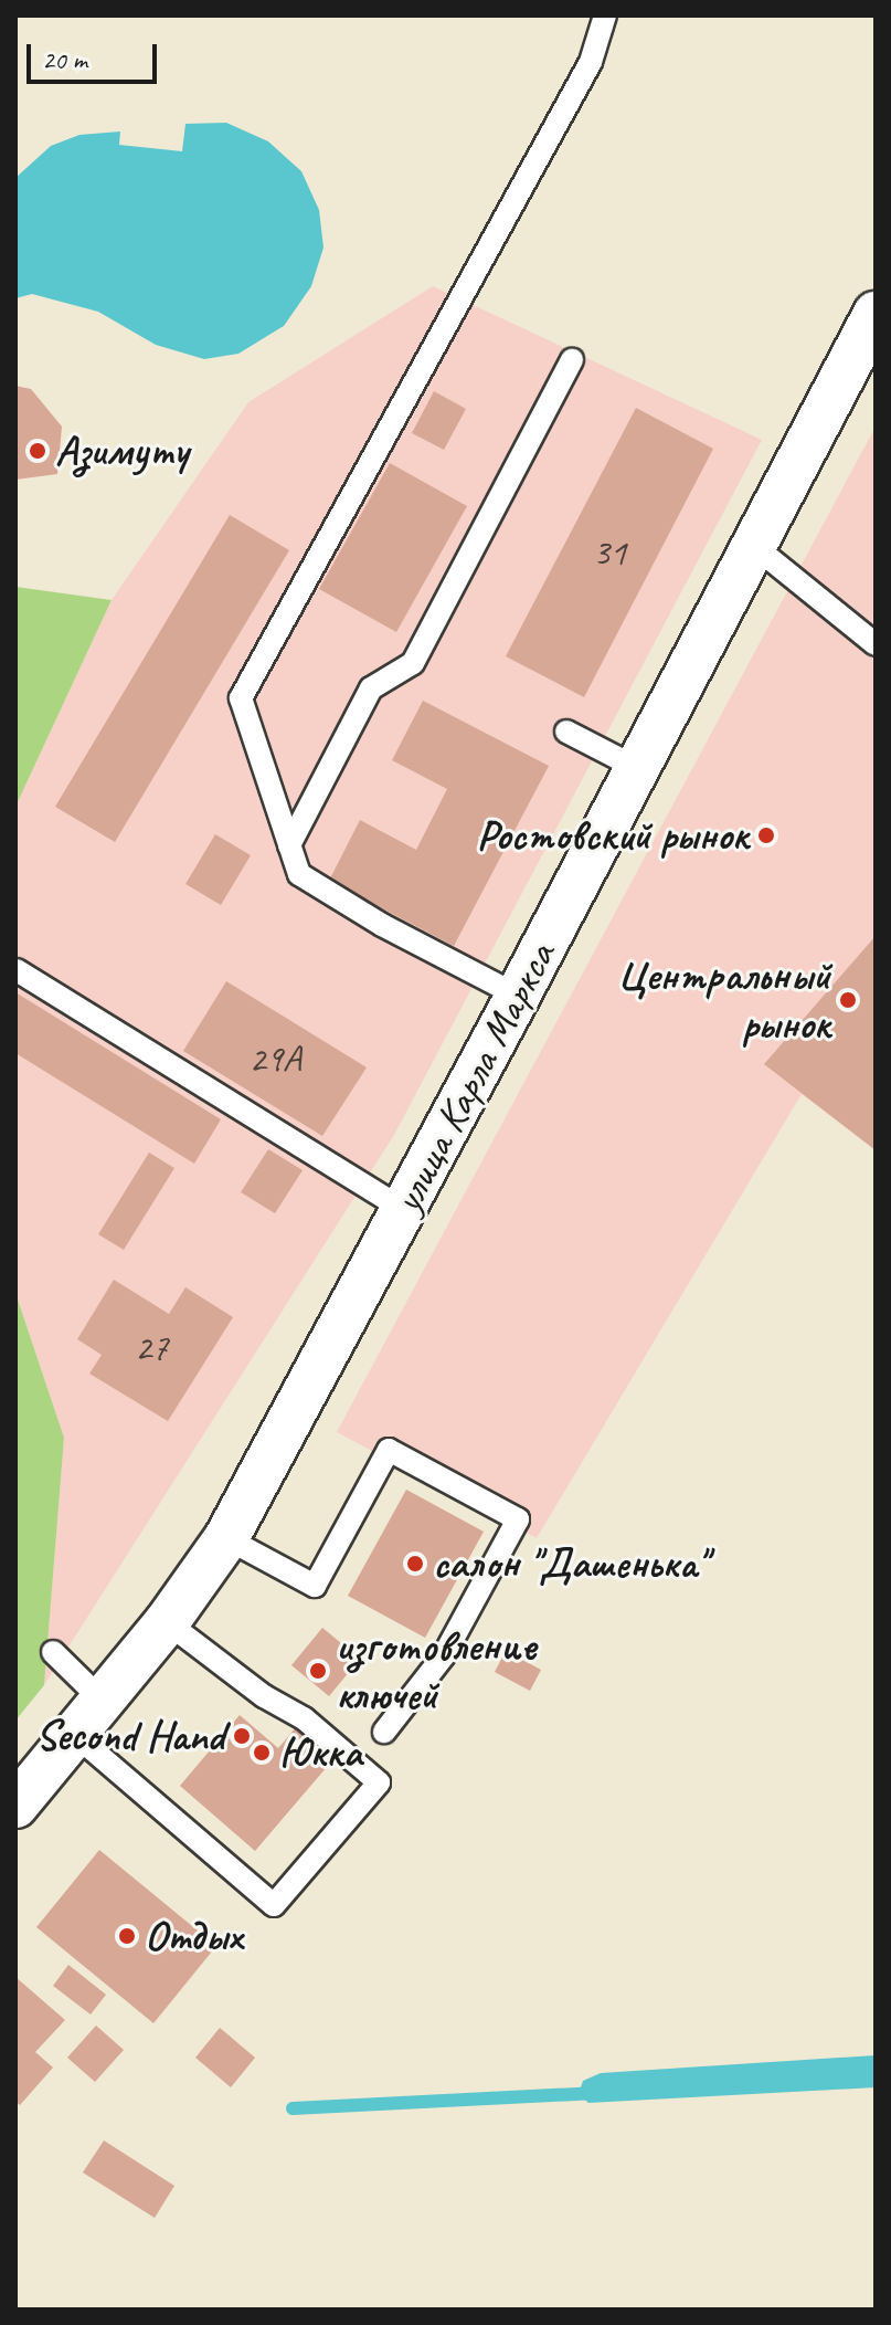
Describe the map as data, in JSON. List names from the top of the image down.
{
  "streets": {
    "street": ["улица Карла Маркса"]
  },
  "places": [
    "Азимуту",
    "Ростовский рынок",
    "Центральный рынок",
    "салон \"Дашенька\"",
    "изготовление ключей",
    "Second Hand",
    "Юкка",
    "Отдых"
  ],
  "house_numbers": ["31", "29А", "27"],
  "scale_bar": "20 m"
}
